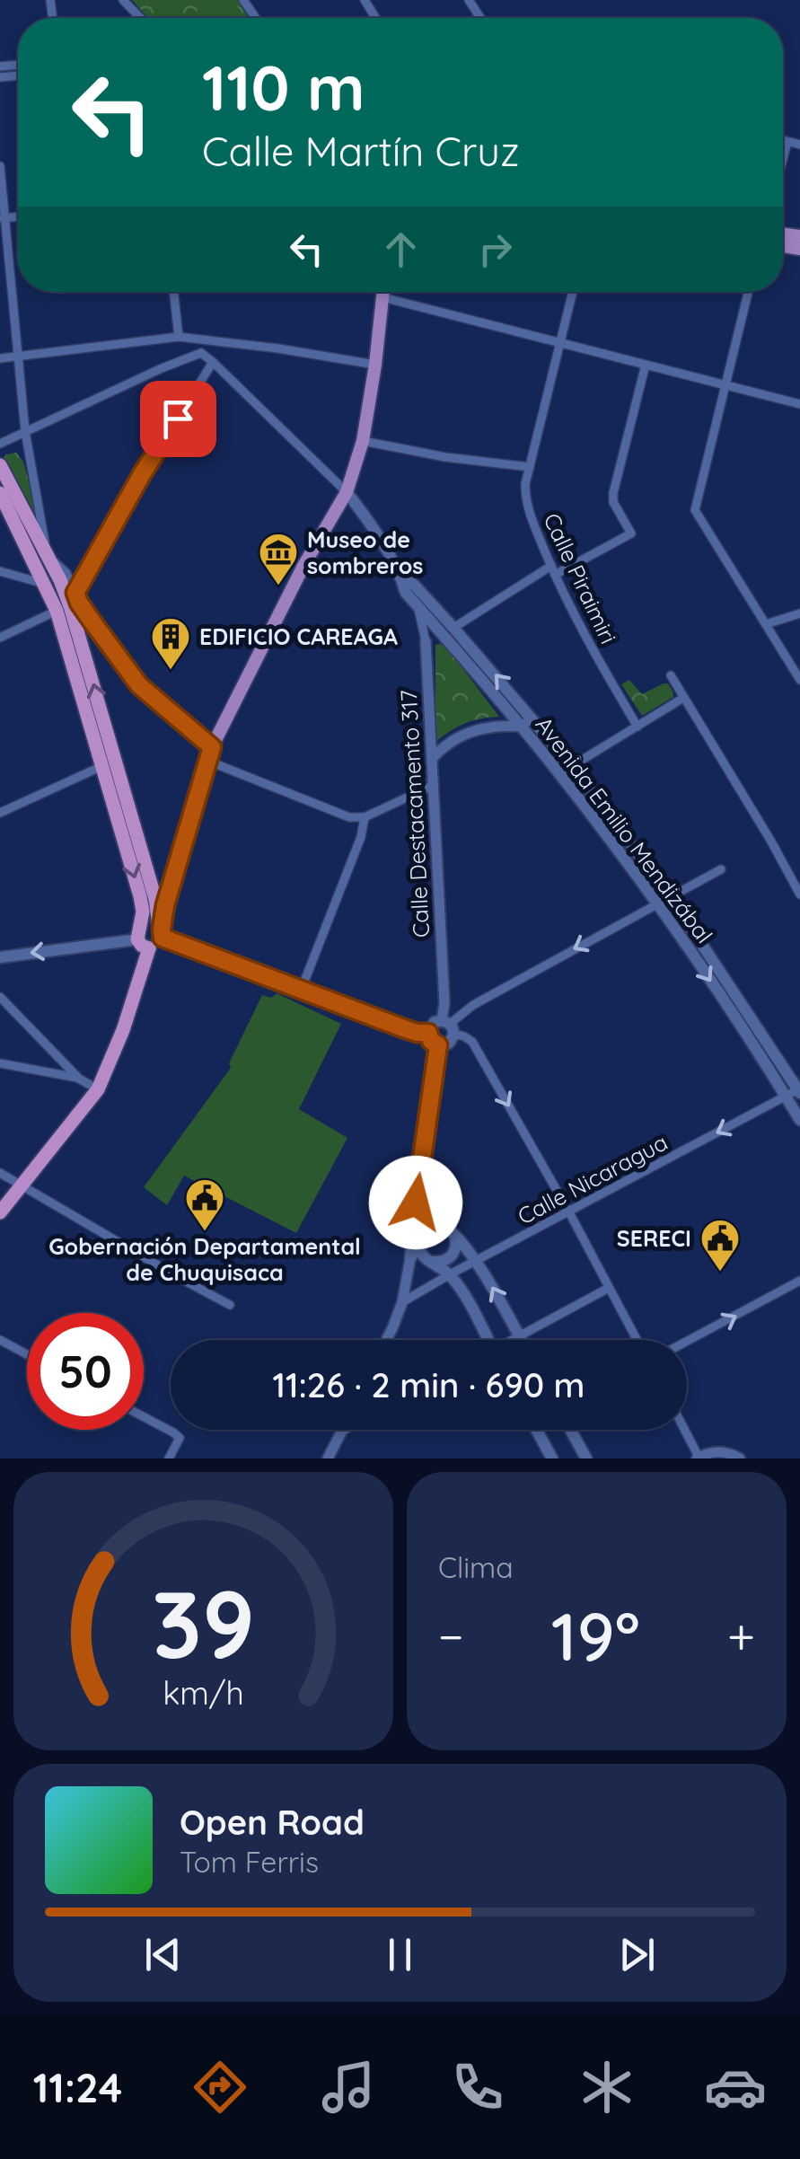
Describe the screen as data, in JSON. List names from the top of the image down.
{
  "streets": {
    "main road": ["Avenida Emilio Mendizábal"],
    "street": ["Calle Piraimiri", "Calle Destacamento 317", "Calle Nicaragua"]
  },
  "crossings": [
    ["Calle Destacamento 317", "Avenida Emilio Mendizábal"],
    ["Avenida Emilio Mendizábal", "Calle Nicaragua"]
  ],
  "one_way": ["Calle Nicaragua"],
  "places": {
    "museum": ["Museo de sombreros"],
    "building": ["EDIFICIO CAREAGA"],
    "public building": ["Gobernación Departamental de Chuquisaca", "SERECI"]
  },
  "page": {
    "turn": ["110 m", "Calle Martín Cruz"],
    "limit": "50",
    "trip": "11:26 · 2 min · 690 m",
    "tile": "Clima",
    "heat": ["−", "19°", "+"],
    "song": ["Open Road", "Tom Ferris"],
    "tabs": "11:24",
    "gauge": ["39", "km/h"]
  }
}
